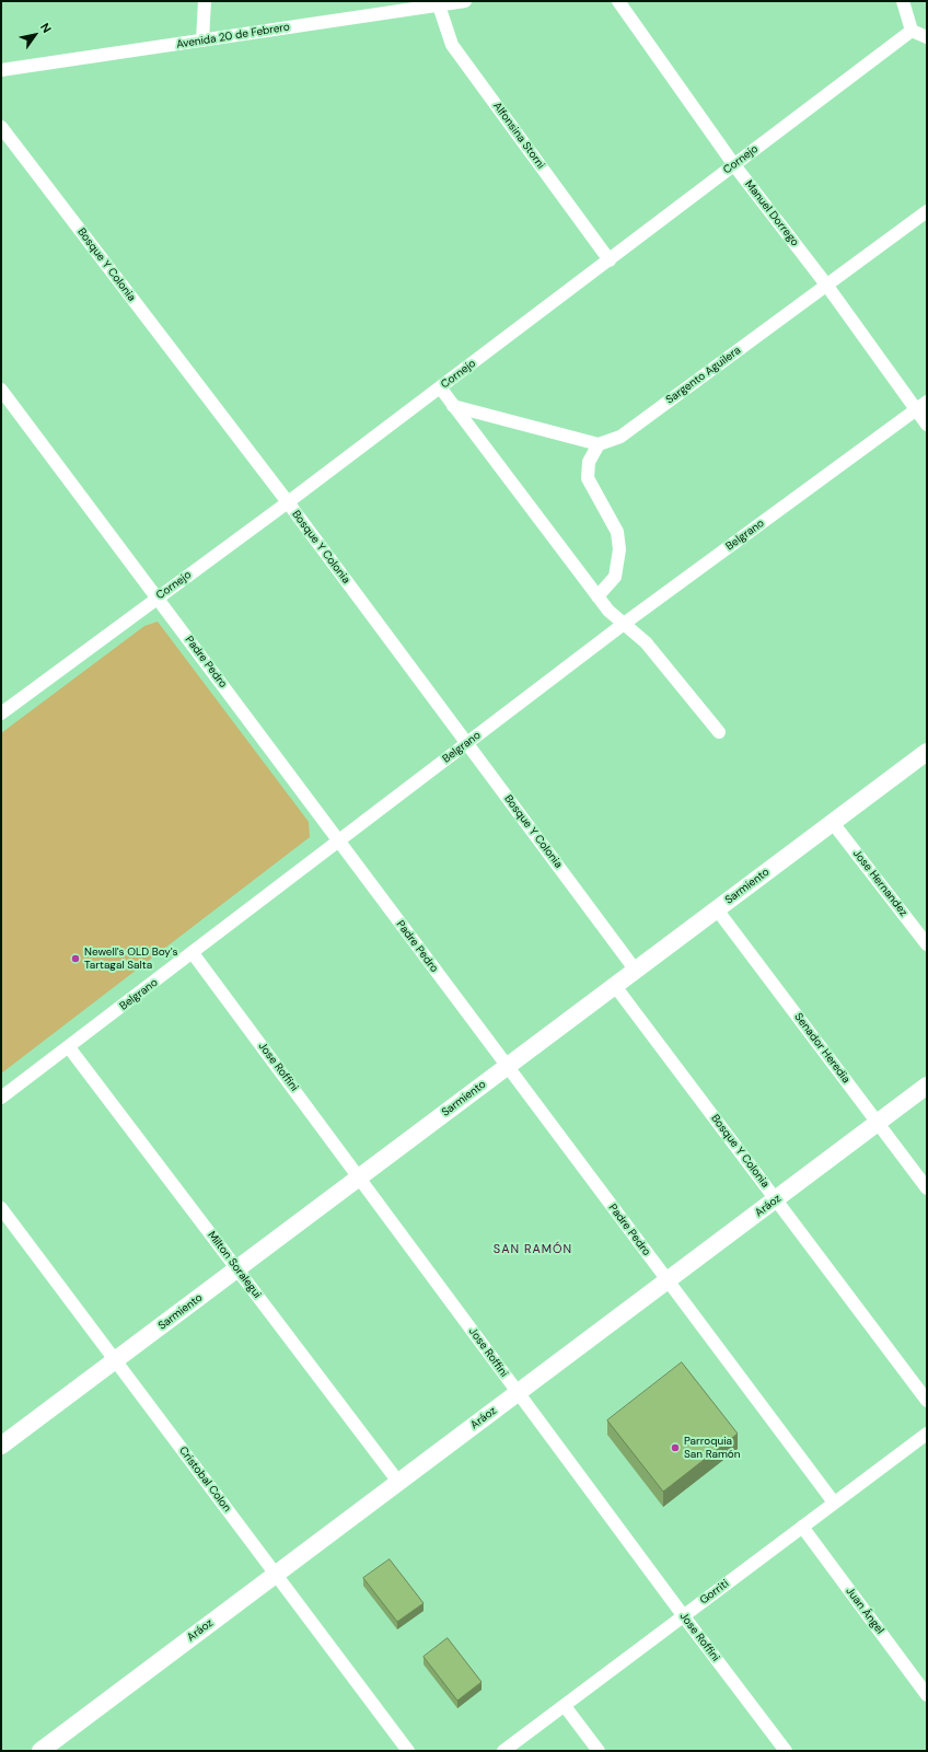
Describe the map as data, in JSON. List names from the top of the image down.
{
  "streets": {
    "street": [
      "Avenida 20 de Febrero",
      "Alfonsina Storni",
      "Cornejo",
      "Manuel Dorrego",
      "Bosque Y Colonia",
      "Sargento Aguilera",
      "Belgrano",
      "Padre Pedro",
      "Jose Hernandez",
      "Sarmiento",
      "Senador Heredia",
      "Jose Roffini",
      "Aráoz",
      "Milton Soralegui",
      "Cristobal Colon",
      "Gorriti",
      "Juan Ángel"
    ]
  },
  "crossings": [
    ["Avenida 20 de Febrero", "Alfonsina Storni"],
    ["Alfonsina Storni", "Cornejo"],
    ["Cornejo", "Manuel Dorrego"],
    ["Cornejo", "Bosque Y Colonia"],
    ["Cornejo", "Padre Pedro"],
    ["Manuel Dorrego", "Sargento Aguilera"],
    ["Manuel Dorrego", "Belgrano"],
    ["Bosque Y Colonia", "Belgrano"],
    ["Bosque Y Colonia", "Sarmiento"],
    ["Bosque Y Colonia", "Aráoz"],
    ["Belgrano", "Padre Pedro"],
    ["Belgrano", "Jose Roffini"],
    ["Belgrano", "Milton Soralegui"],
    ["Padre Pedro", "Sarmiento"],
    ["Padre Pedro", "Aráoz"],
    ["Padre Pedro", "Gorriti"],
    ["Jose Hernandez", "Sarmiento"],
    ["Sarmiento", "Senador Heredia"],
    ["Sarmiento", "Jose Roffini"],
    ["Sarmiento", "Milton Soralegui"],
    ["Sarmiento", "Cristobal Colon"],
    ["Senador Heredia", "Aráoz"],
    ["Jose Roffini", "Aráoz"],
    ["Jose Roffini", "Gorriti"],
    ["Aráoz", "Milton Soralegui"],
    ["Aráoz", "Cristobal Colon"],
    ["Gorriti", "Juan Ángel"]
  ],
  "districts": ["SAN RAMÓN"],
  "places": ["Newell's OLD Boy's Tartagal Salta", "Parroquia San Ramón"],
  "north": "top right"
}
